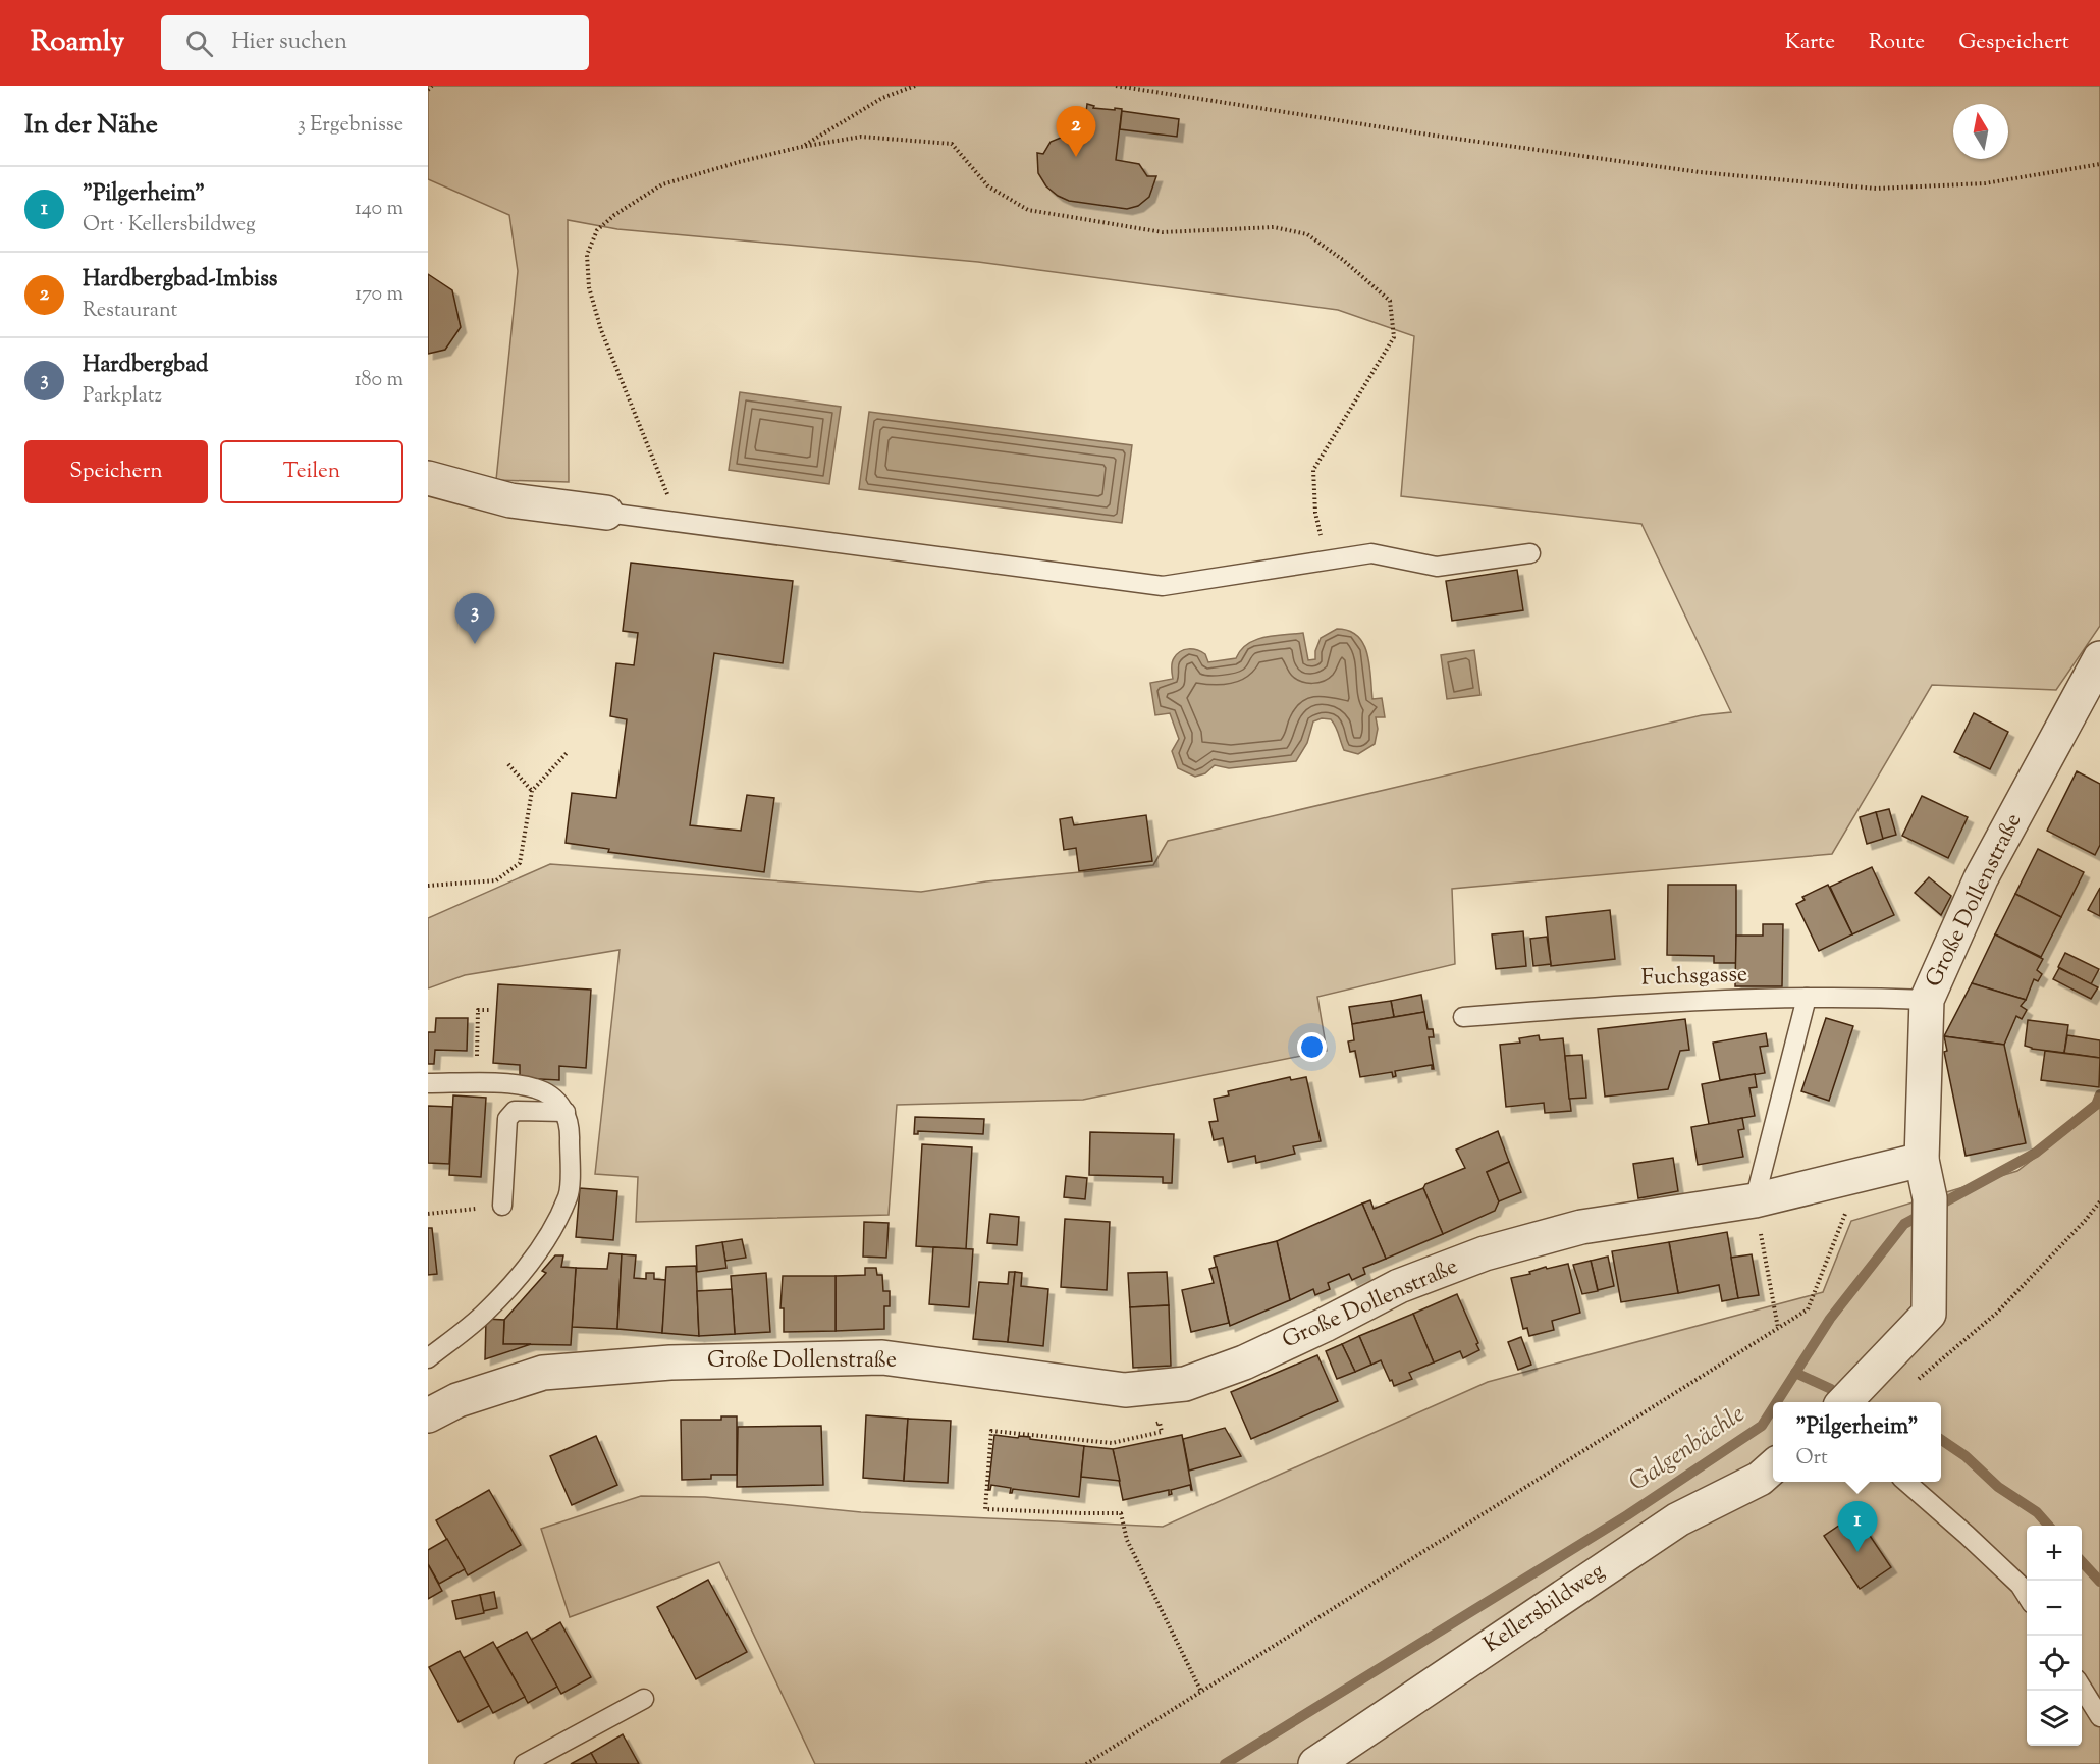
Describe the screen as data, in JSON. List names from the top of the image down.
{
  "streets": {
    "street": ["Große Dollenstraße", "Kellersbildweg"],
    "lane": ["Fuchsgasse"]
  },
  "crossings": [
    ["Große Dollenstraße", "Fuchsgasse"]
  ],
  "water": ["Galgenbächle"],
  "north": "top",
  "page": {
    "header": "Roamly",
    "search": "Hier suchen",
    "nav": ["Karte", "Route", "Gespeichert"],
    "heading": ["In der Nähe", "3 Ergebnisse"],
    "pins": ["2", "3", "1"],
    "list": [
      {
        "mark": "1",
        "name": "\"Pilgerheim\"",
        "note": "Ort · Kellersbildweg",
        "value": "140 m"
      },
      {
        "mark": "2",
        "name": "Hardbergbad-Imbiss",
        "note": "Restaurant",
        "value": "170 m"
      },
      {
        "mark": "3",
        "name": "Hardbergbad",
        "note": "Parkplatz",
        "value": "180 m"
      }
    ],
    "buttons": ["Speichern", "Teilen"],
    "popup": ["\"Pilgerheim\"", "Ort"],
    "map_buttons": ["+", "−"]
  }
}
